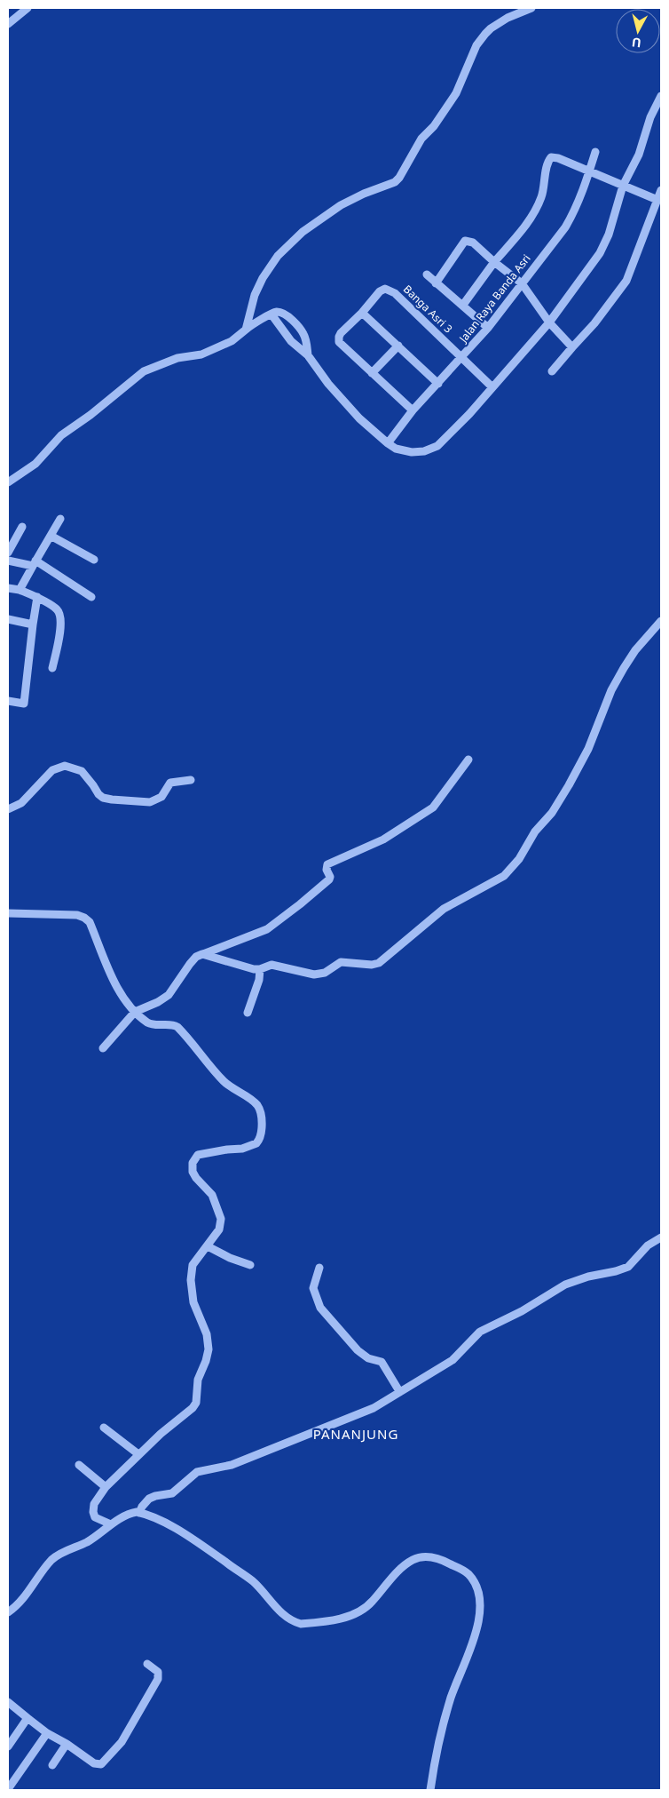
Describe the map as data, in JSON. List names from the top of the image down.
{
  "streets": {
    "street": ["Jalan Raya Banda Asri", "Banga Asri 3"]
  },
  "crossings": [
    ["Jalan Raya Banda Asri", "Banga Asri 3"]
  ],
  "districts": ["PANANJUNG"],
  "north": "bottom"
}
